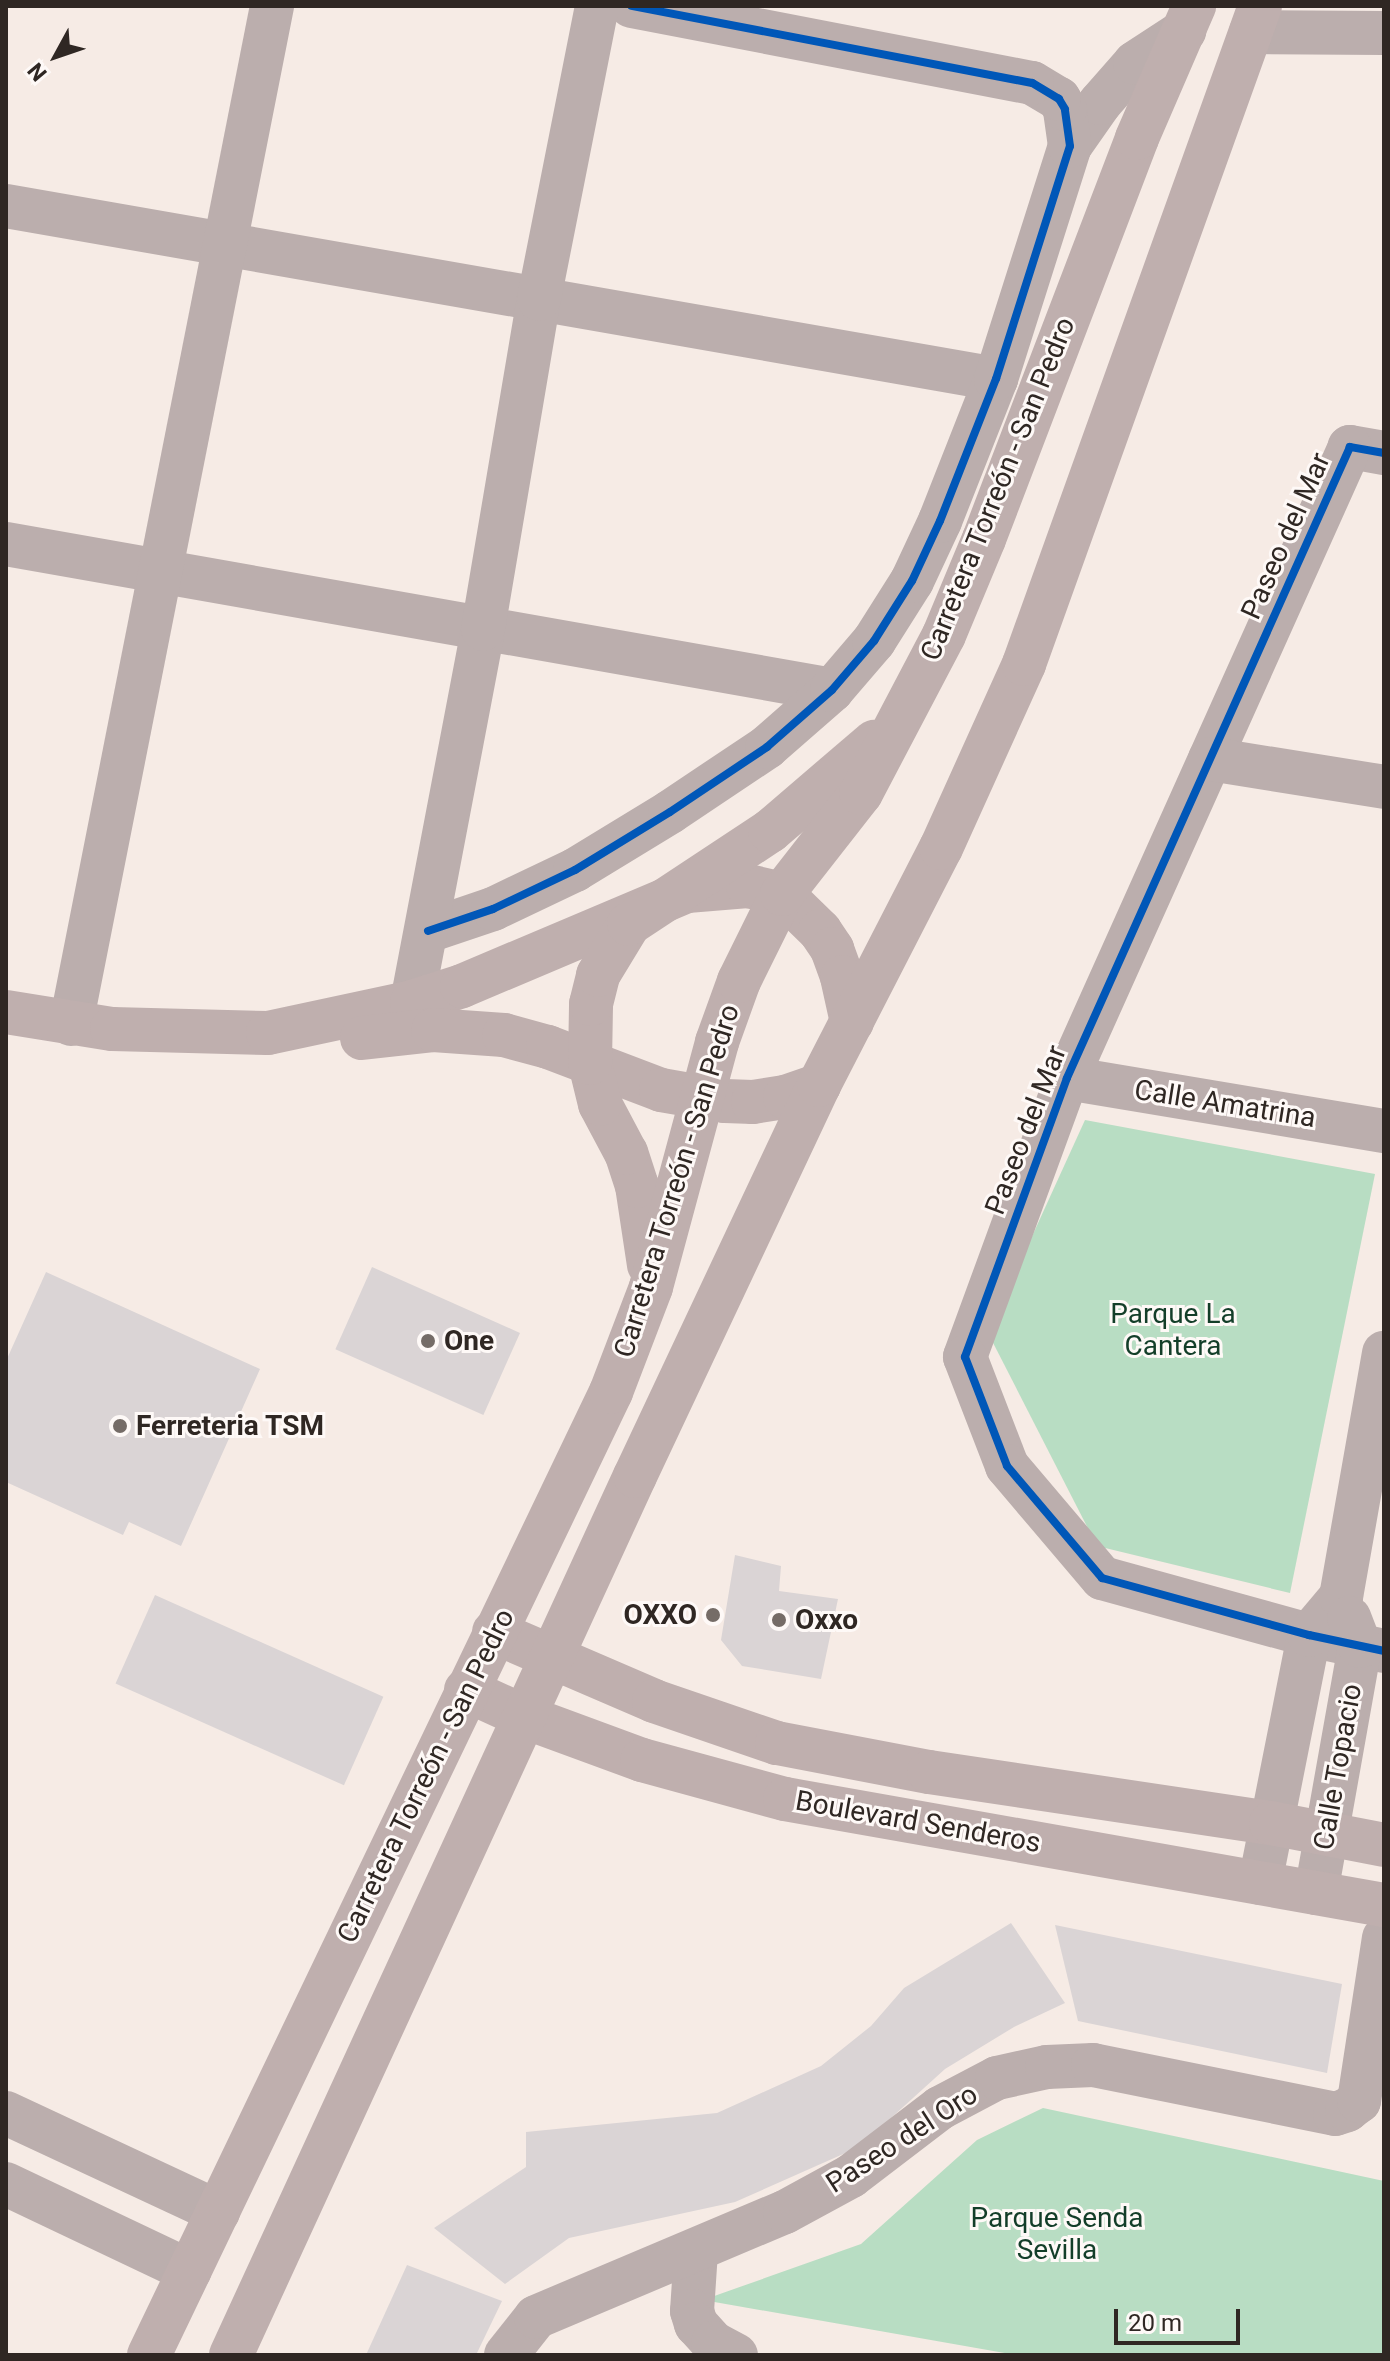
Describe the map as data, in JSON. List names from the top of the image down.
{
  "streets": {
    "main road": ["Carretera Torreón - San Pedro", "Boulevard Senderos"],
    "street": [
      "Paseo del Mar",
      "Calle Amatrina",
      "Calle Topacio",
      "Paseo del Oro"
    ]
  },
  "crossings": [
    ["Carretera Torreón - San Pedro", "Boulevard Senderos"],
    ["Paseo del Mar", "Calle Amatrina"],
    ["Paseo del Mar", "Calle Topacio"],
    ["Calle Topacio", "Boulevard Senderos"]
  ],
  "parks": ["Parque La Cantera", "Parque Senda Sevilla"],
  "places": [
    "One",
    "Ferreteria TSM",
    "OXXO",
    "Oxxo"
  ],
  "scale_bar": "20 m",
  "north": "bottom left"
}
